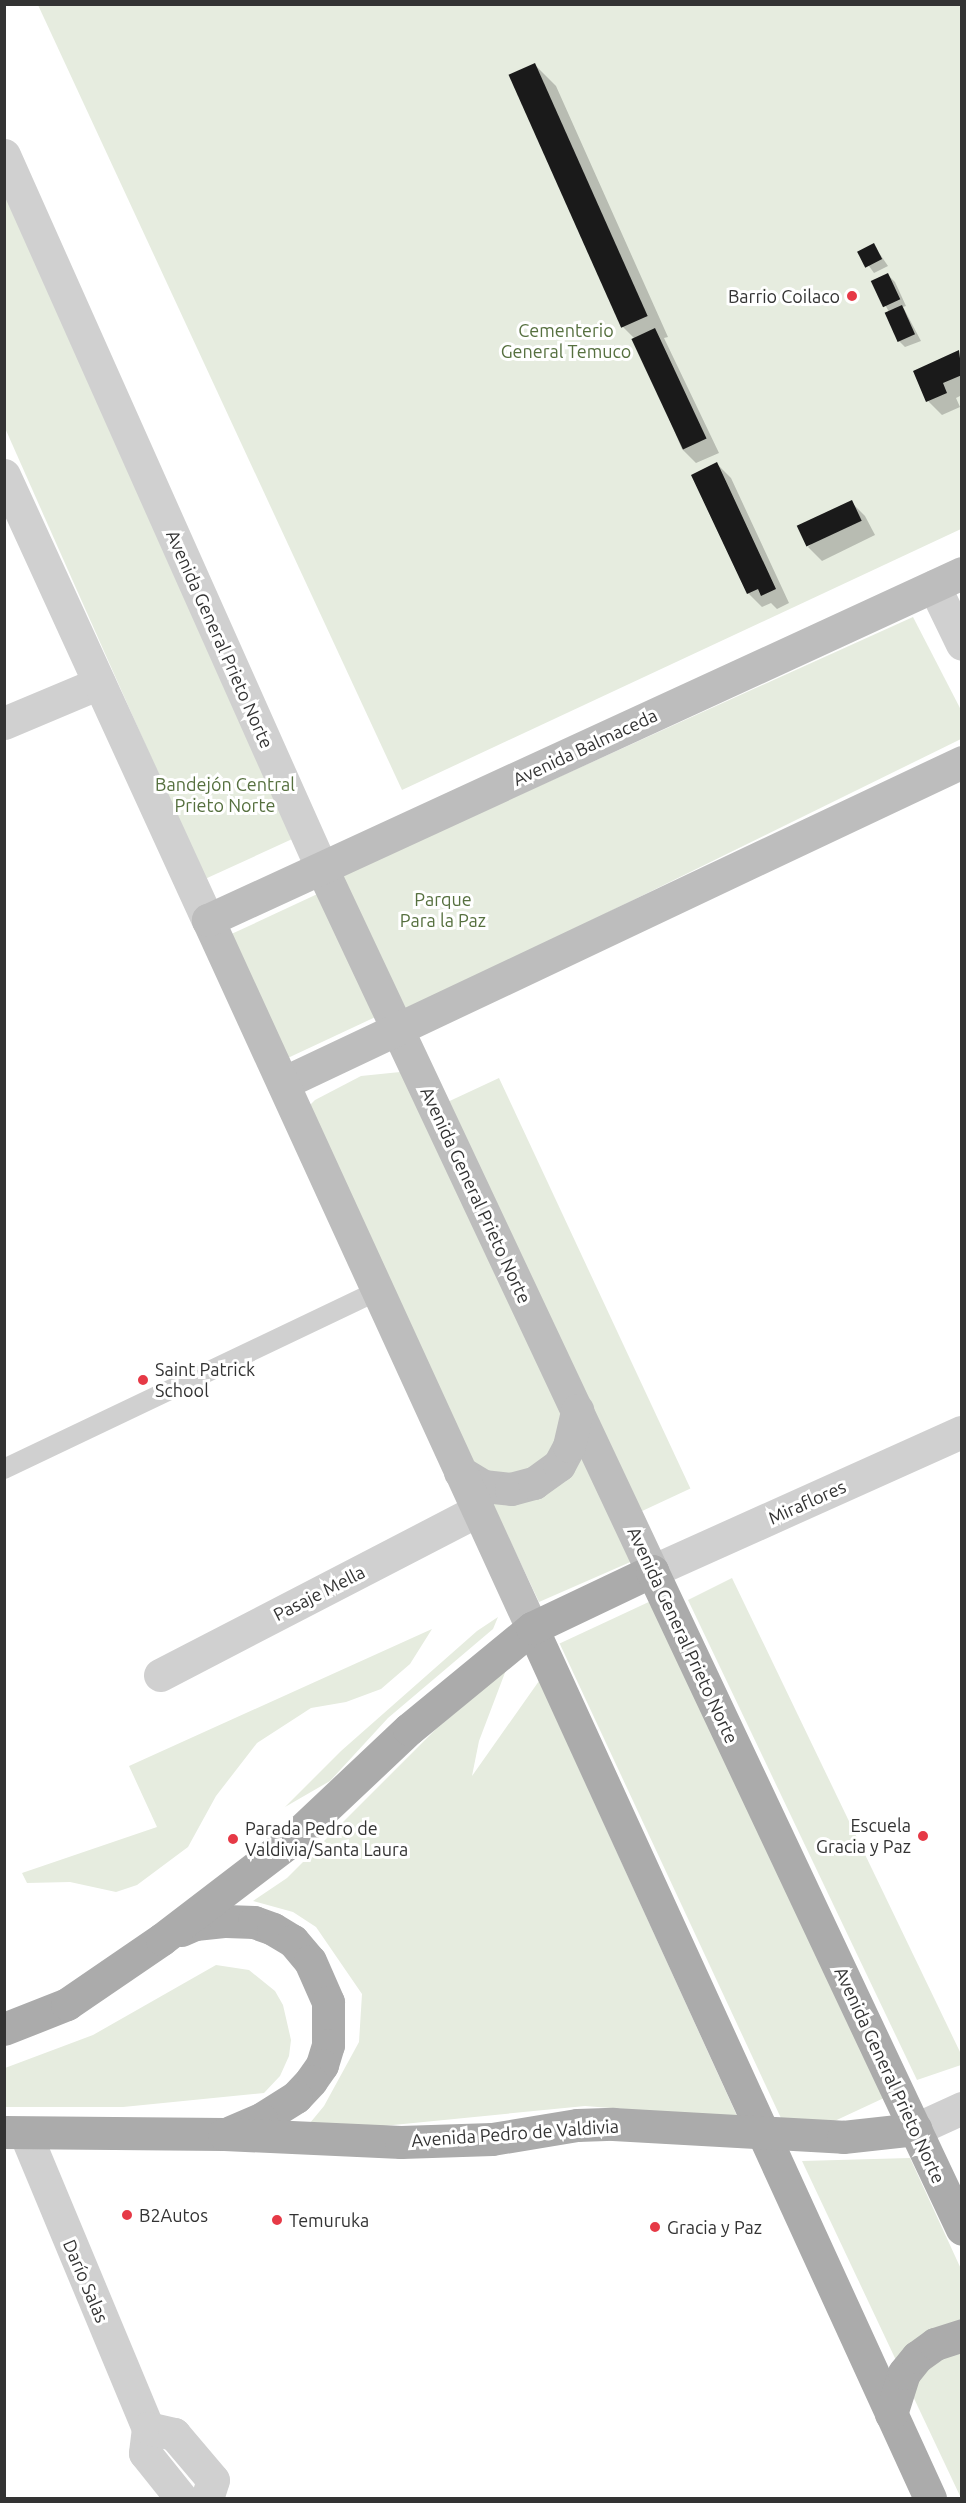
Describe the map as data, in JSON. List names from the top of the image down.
{
  "streets": {
    "main road": ["Avenida General Prieto Norte", "Avenida Balmaceda", "Avenida Pedro de Valdivia"],
    "street": ["Miraflores", "Pasaje Mella", "Darío Salas"]
  },
  "crossings": [
    ["Avenida General Prieto Norte", "Avenida Balmaceda"],
    ["Avenida General Prieto Norte", "Miraflores"],
    ["Avenida General Prieto Norte", "Avenida Pedro de Valdivia"],
    ["Avenida Pedro de Valdivia", "Darío Salas"]
  ],
  "parks": ["Cementerio General Temuco", "Bandejón Central Prieto Norte", "Parque Para la Paz"],
  "places": [
    "Barrio Coilaco",
    "Saint Patrick School",
    "Escuela Gracia y Paz",
    "Parada Pedro de Valdivia/Santa Laura",
    "B2Autos",
    "Temuruka",
    "Gracia y Paz"
  ]
}
